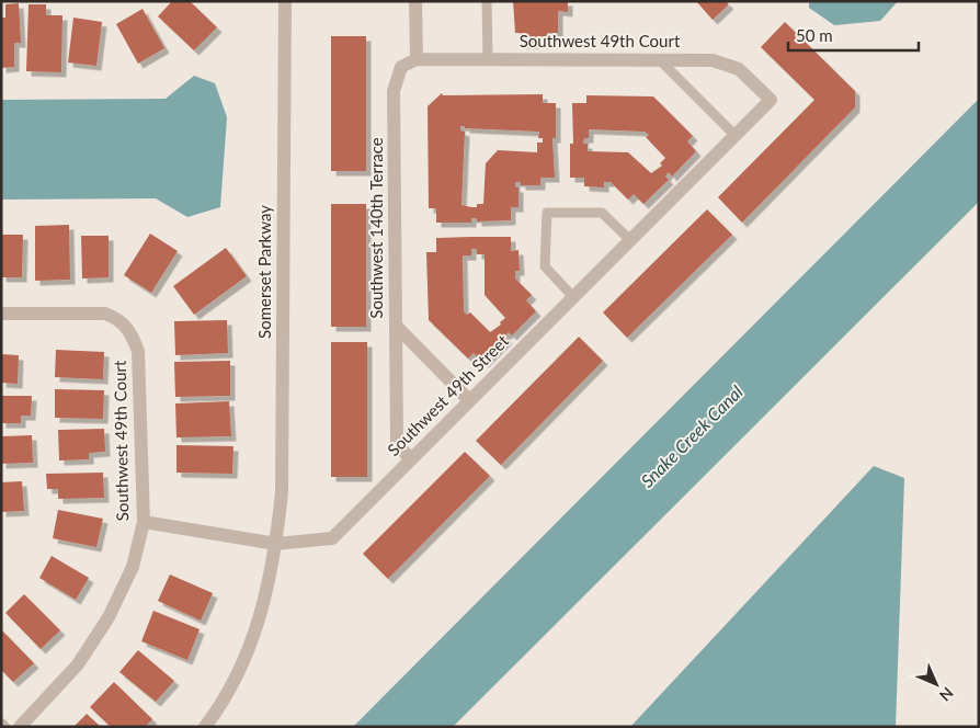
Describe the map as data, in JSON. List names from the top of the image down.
{
  "streets": {
    "street": [
      "Southwest 49th Court",
      "Southwest 140th Terrace",
      "Somerset Parkway",
      "Southwest 49th Street"
    ]
  },
  "crossings": [
    ["Southwest 49th Court", "Southwest 140th Terrace"],
    ["Southwest 49th Court", "Southwest 49th Street"],
    ["Southwest 140th Terrace", "Southwest 49th Street"],
    ["Somerset Parkway", "Southwest 49th Street"]
  ],
  "water": ["Snake Creek Canal"],
  "scale_bar": "50 m",
  "north": "bottom right"
}
